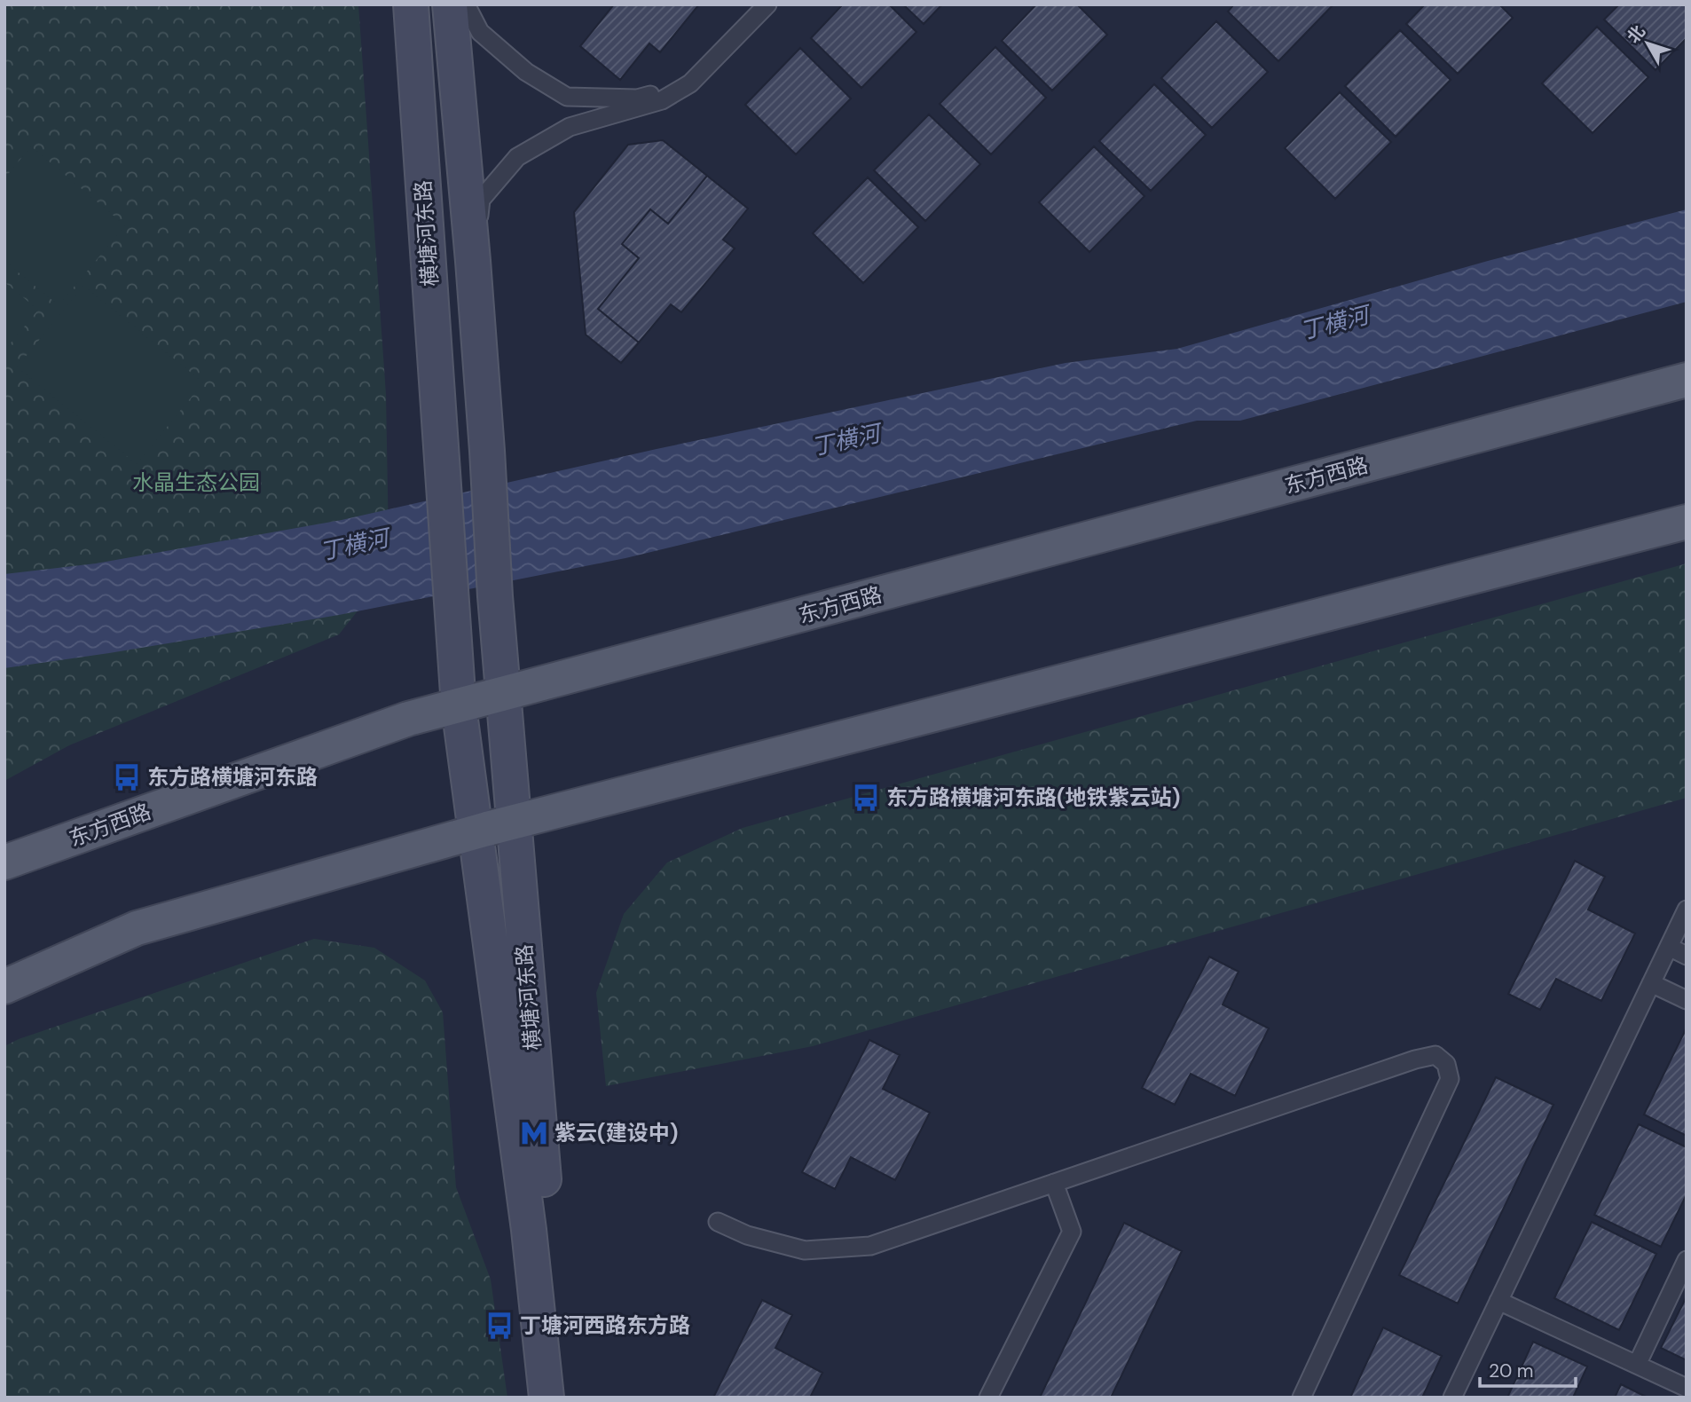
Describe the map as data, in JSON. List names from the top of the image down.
{
  "streets": {
    "main road": ["横塘河东路", "东方西路"]
  },
  "crossings": [
    ["横塘河东路", "东方西路"]
  ],
  "water": ["丁横河"],
  "parks": ["水晶生态公园"],
  "places": {
    "bus stop": ["东方路横塘河东路", "东方路横塘河东路(地铁紫云站)", "丁塘河西路东方路"],
    "metro station": ["紫云(建设中)"]
  },
  "scale_bar": "20 m",
  "north": "top left"
}
